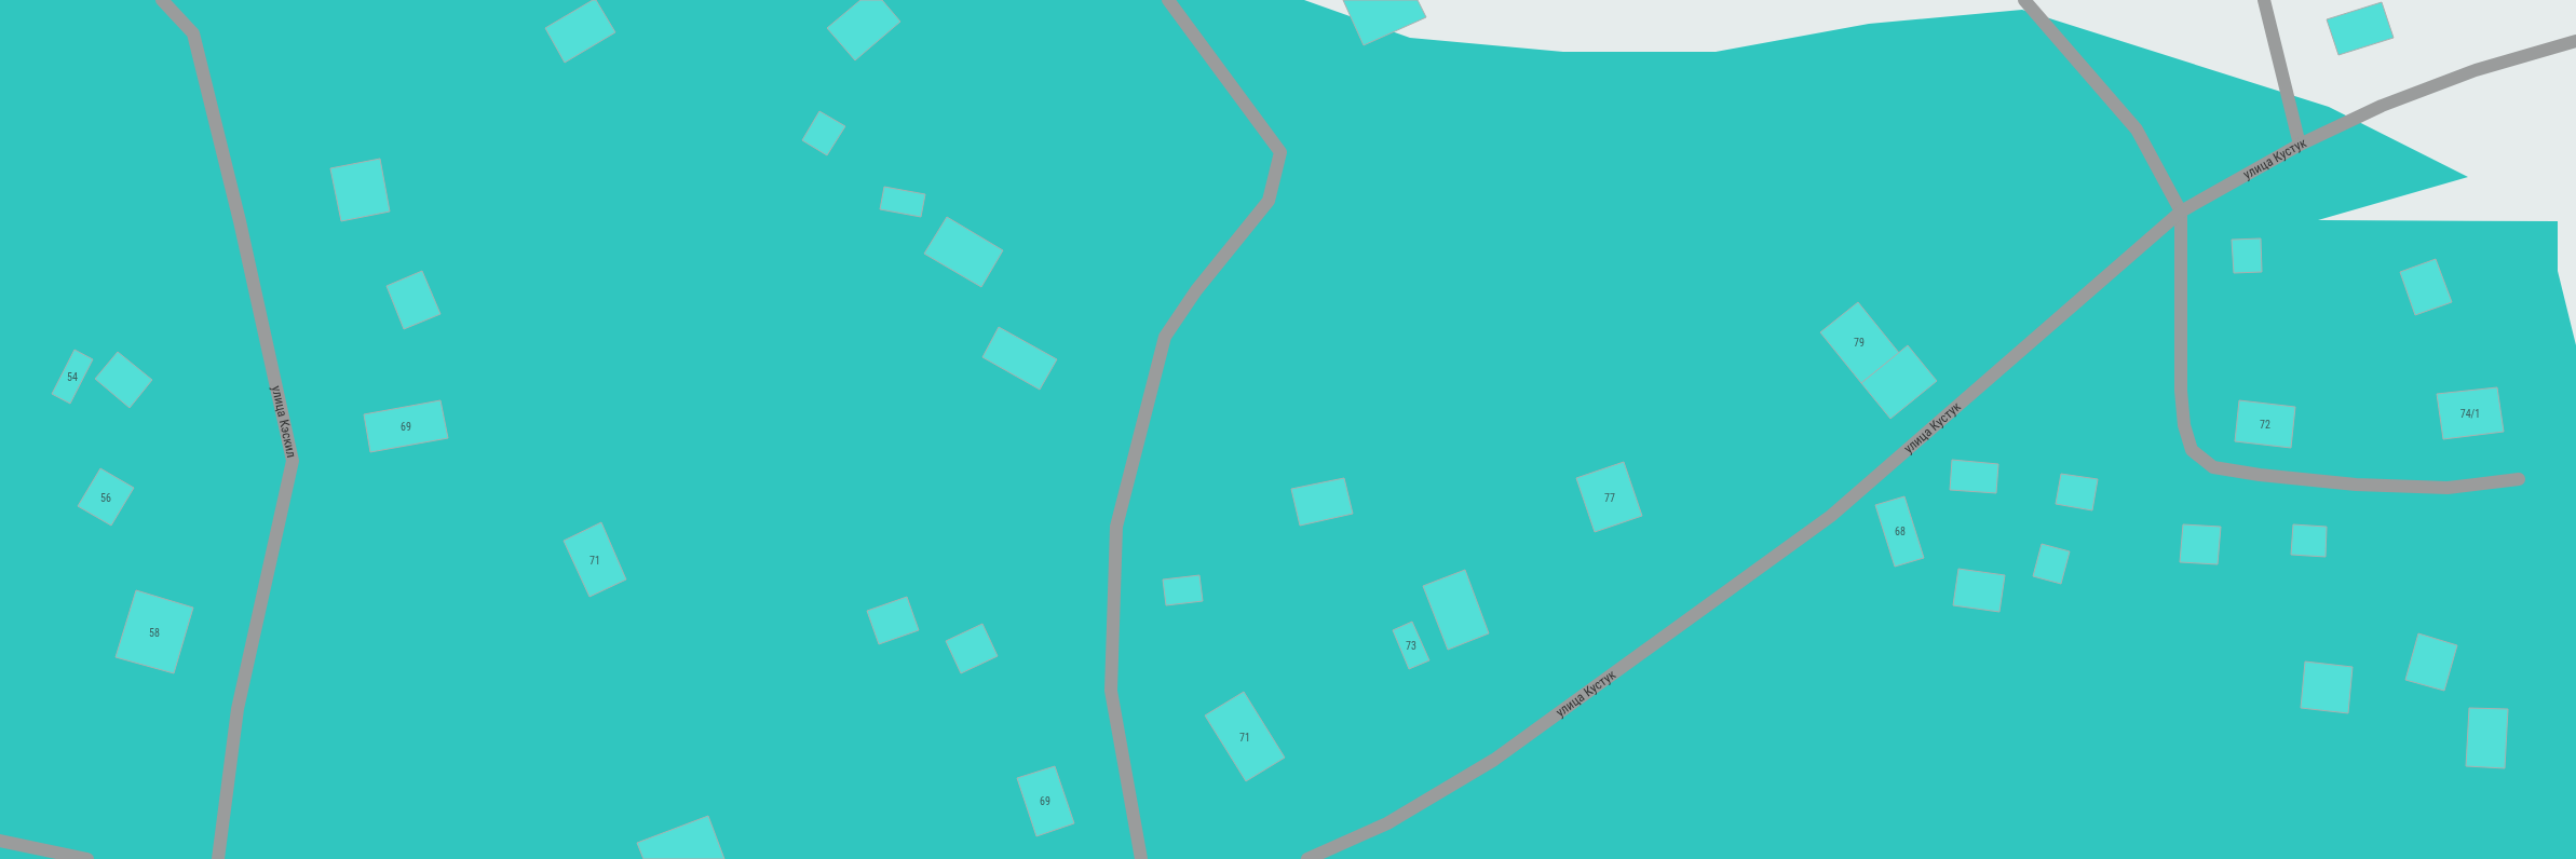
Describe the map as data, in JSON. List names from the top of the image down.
{
  "streets": {
    "street": ["улица Кустук", "улица Кэскил"]
  },
  "house_numbers": [
    "79",
    "54",
    "74/1",
    "72",
    "69",
    "56",
    "77",
    "68",
    "71",
    "58",
    "73",
    "71",
    "69"
  ]
}
